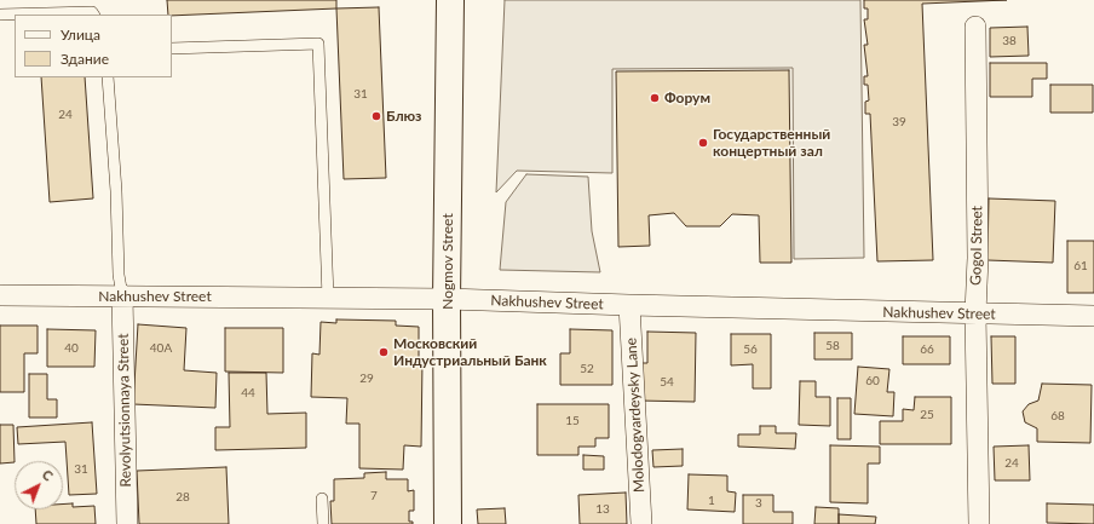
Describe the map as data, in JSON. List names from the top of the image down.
{
  "streets": {
    "street": [
      "Gogol Street",
      "Nogmov Street",
      "Nakhushev Street",
      "Revolyutsionnaya Street",
      "Molodogvardeysky Lane"
    ]
  },
  "crossings": [
    ["Gogol Street", "Nakhushev Street"],
    ["Nogmov Street", "Nakhushev Street"],
    ["Nakhushev Street", "Revolyutsionnaya Street"],
    ["Nakhushev Street", "Molodogvardeysky Lane"]
  ],
  "places": [
    "Форум",
    "Блюз",
    "Государственный концертный зал",
    "Московский Индустриальный Банк"
  ],
  "house_numbers": [
    "38",
    "31",
    "24",
    "39",
    "61",
    "58",
    "40",
    "40А",
    "56",
    "66",
    "52",
    "29",
    "60",
    "54",
    "44",
    "25",
    "68",
    "15",
    "24",
    "31",
    "7",
    "28",
    "1",
    "3",
    "13"
  ],
  "legend": ["Улица", "Здание"],
  "north": "top right"
}
